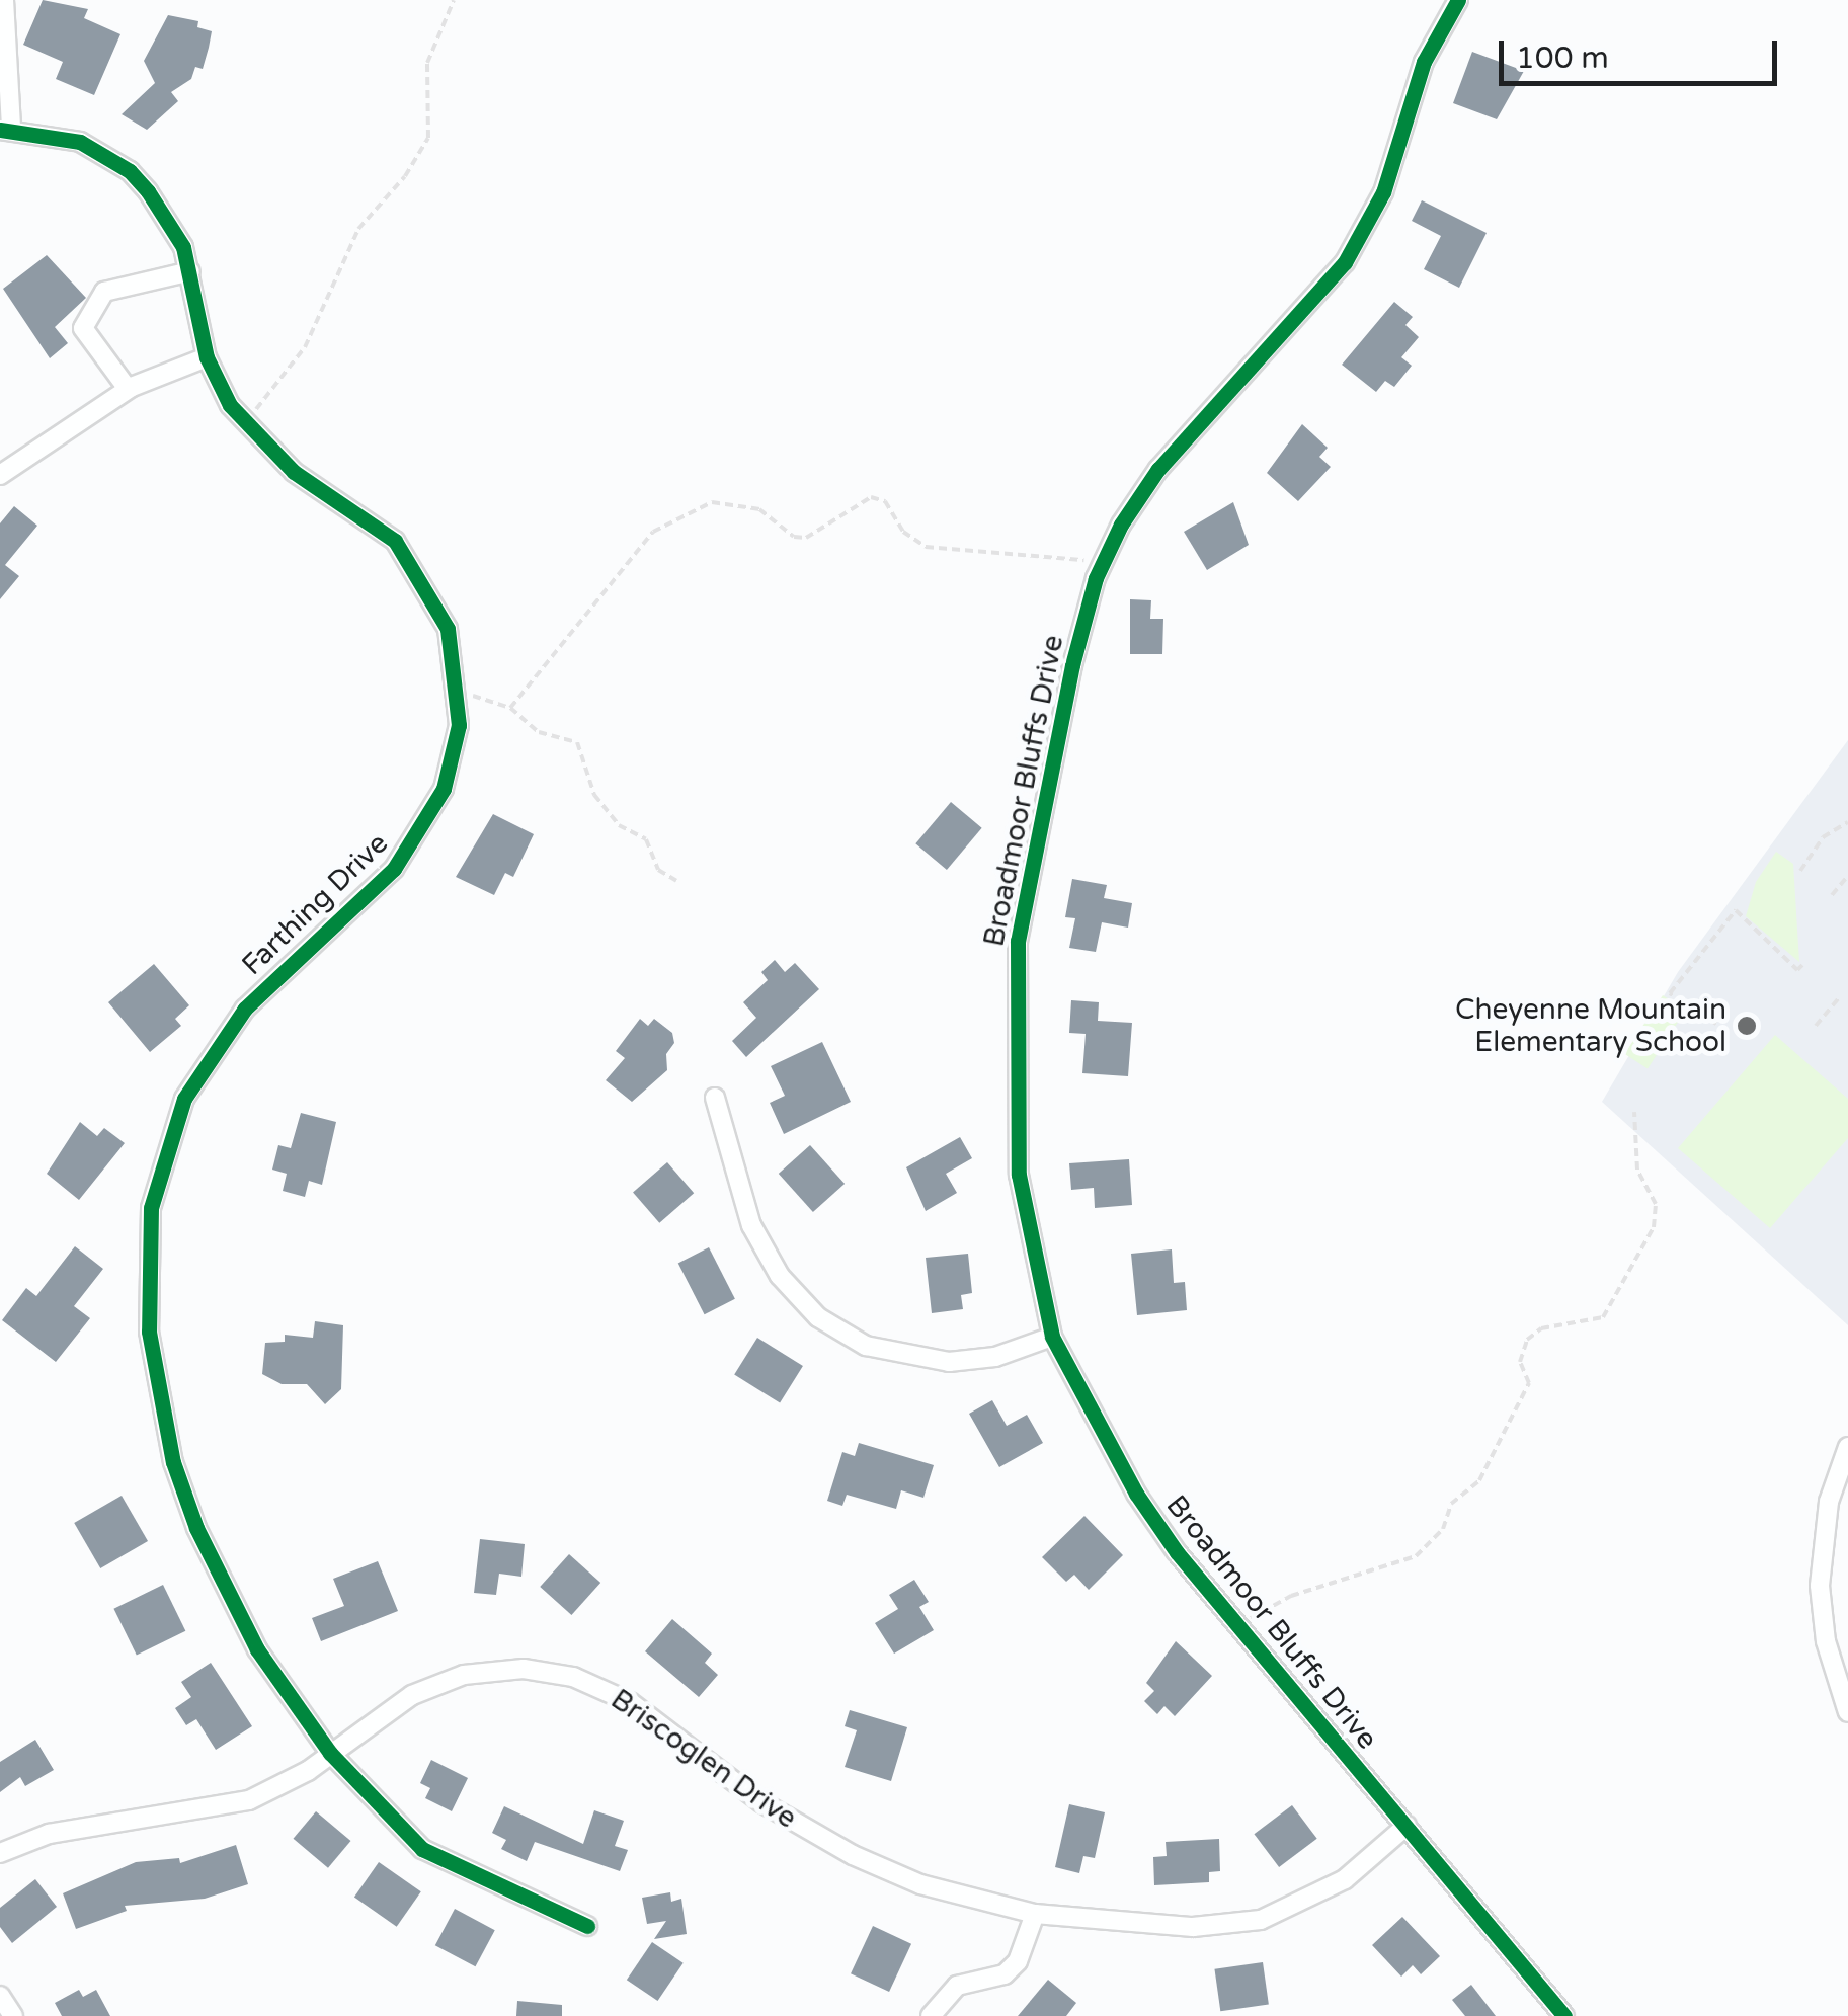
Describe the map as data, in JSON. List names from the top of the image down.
{
  "streets": {
    "street": ["Broadmoor Bluffs Drive", "Farthing Drive", "Briscoglen Drive"]
  },
  "crossings": [
    ["Broadmoor Bluffs Drive", "Briscoglen Drive"],
    ["Farthing Drive", "Briscoglen Drive"]
  ],
  "places": ["Cheyenne Mountain Elementary School"],
  "scale_bar": "100 m"
}
